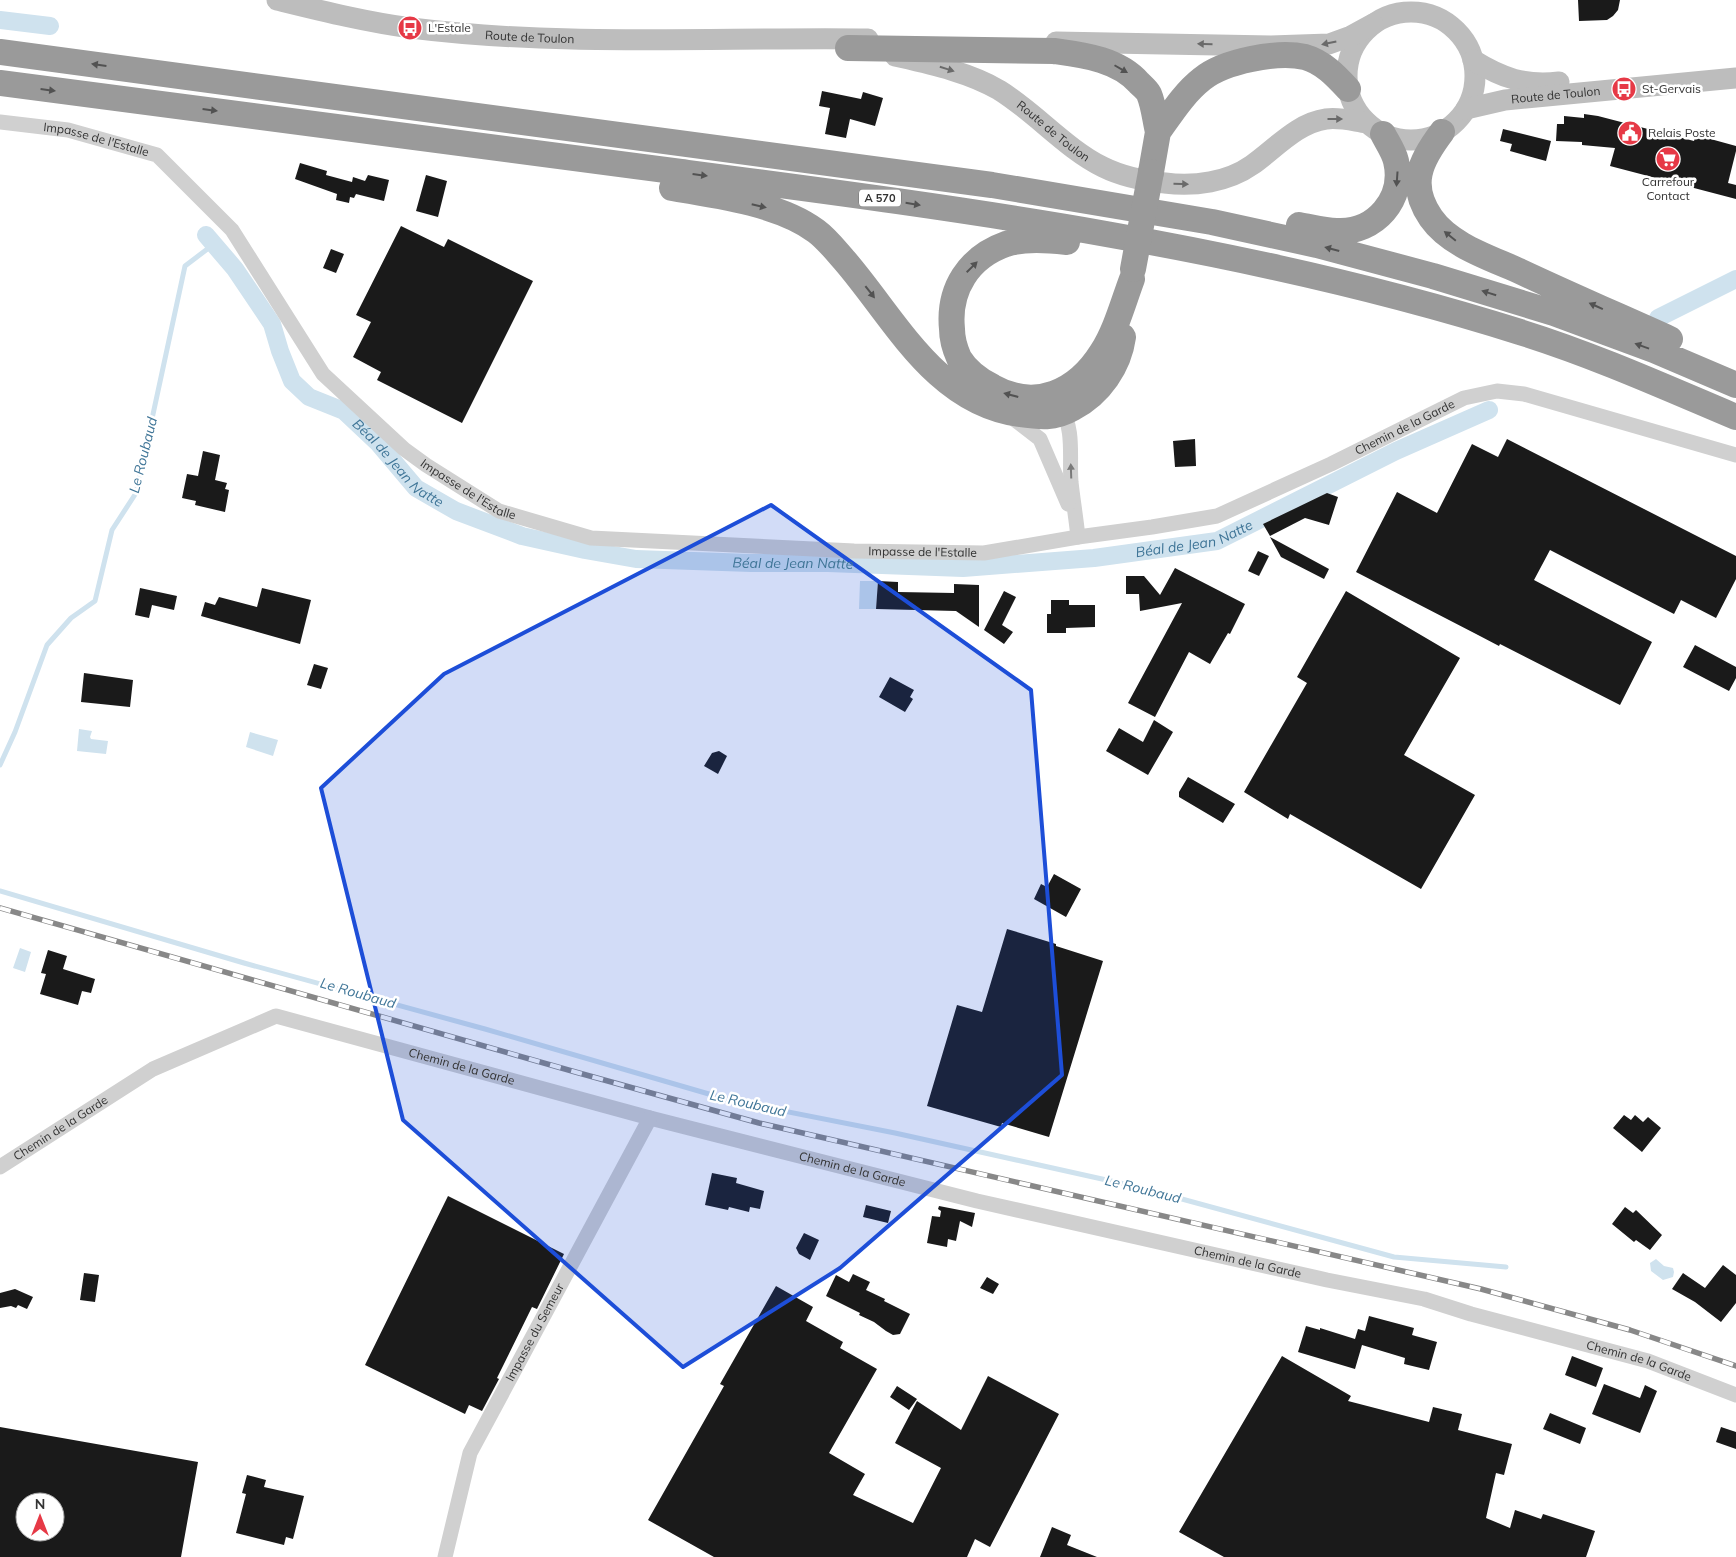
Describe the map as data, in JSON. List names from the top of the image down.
{
  "streets": {
    "highway": ["A 570"],
    "main road": ["Route de Toulon"],
    "street": ["Impasse de l'Estalle", "Chemin de la Garde", "Impasse du Semeur"]
  },
  "crossings": [
    ["Impasse de l'Estalle", "Chemin de la Garde"],
    ["Chemin de la Garde", "Impasse du Semeur"]
  ],
  "water": ["Le Roubaud", "Béal de Jean Natte"],
  "places": {
    "bus stop": ["L'Estale", "St-Gervais"],
    "public building": ["Relais Poste"],
    "supermarket": ["Carrefour Contact"]
  },
  "north": "top"
}
